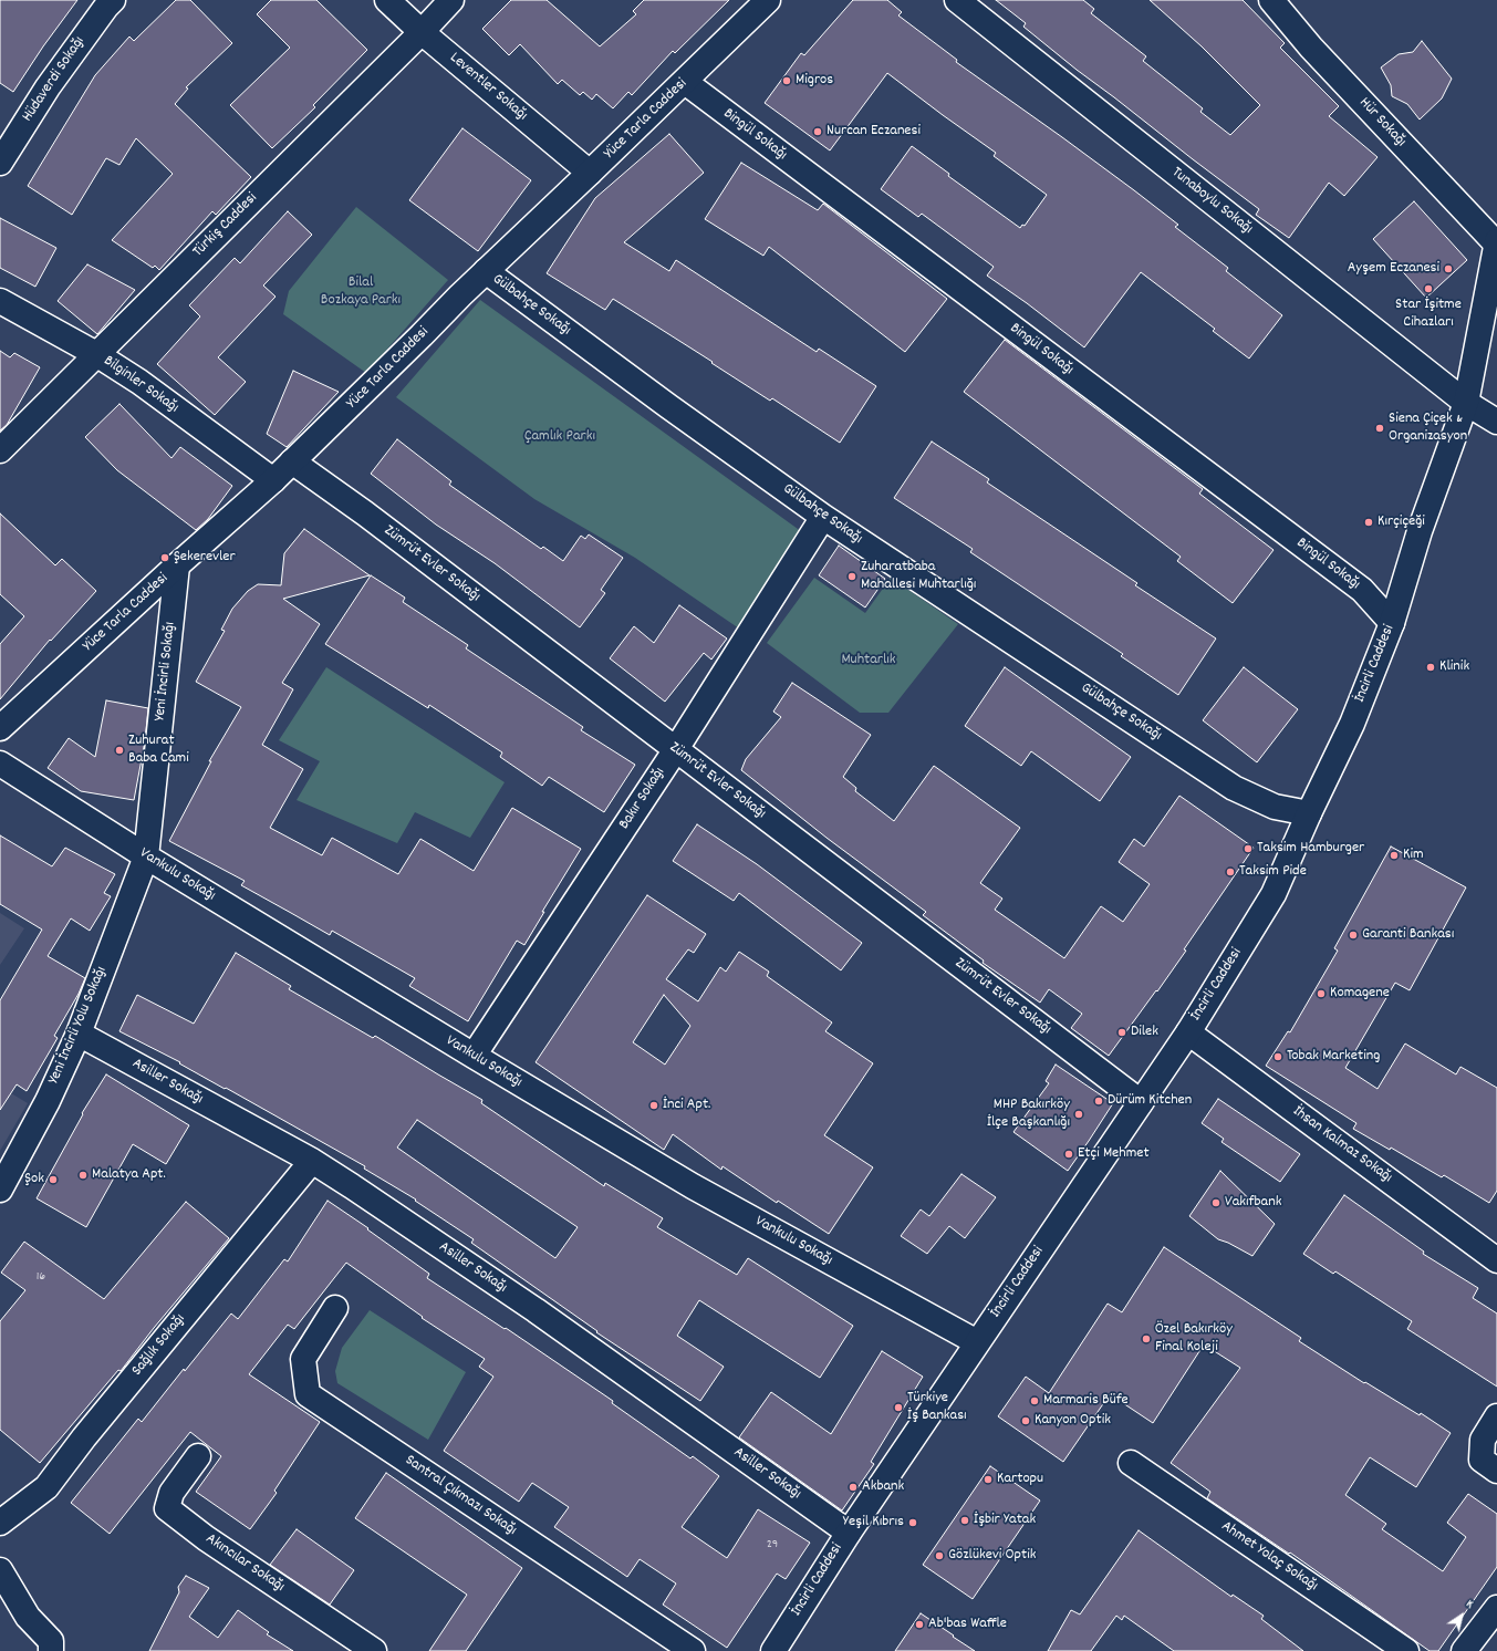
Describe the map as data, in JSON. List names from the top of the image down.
{
  "streets": {
    "street": [
      "Hüdaverdi Sokağı",
      "Leventler Sokağı",
      "Yüce Tarla Caddesi",
      "Hür Sokağı",
      "Bingül Sokağı",
      "Tunaboylu Sokağı",
      "Türkiş Caddesi",
      "Gülbahçe Sokağı",
      "Bilginler Sokağı",
      "Zümrüt Evler Sokağı",
      "İncirli Caddesi",
      "Yeni İncirli Sokağı",
      "Bakır Sokağı",
      "Vankulu Sokağı",
      "Yeni İncirli Yolu Sokağı",
      "Asiller Sokağı",
      "İhsan Kalmaz Sokağı",
      "Sağlık Sokağı",
      "Santral Çıkmazı Sokağı",
      "Ahmet Yolaç Sokağı",
      "Akıncılar Sokağı"
    ]
  },
  "crossings": [
    ["Leventler Sokağı", "Yüce Tarla Caddesi"],
    ["Leventler Sokağı", "Türkiş Caddesi"],
    ["Yüce Tarla Caddesi", "Bingül Sokağı"],
    ["Yüce Tarla Caddesi", "Gülbahçe Sokağı"],
    ["Yüce Tarla Caddesi", "Bilginler Sokağı"],
    ["Yüce Tarla Caddesi", "Zümrüt Evler Sokağı"],
    ["Yüce Tarla Caddesi", "Yeni İncirli Sokağı"],
    ["Hür Sokağı", "İncirli Caddesi"],
    ["Bingül Sokağı", "İncirli Caddesi"],
    ["Tunaboylu Sokağı", "İncirli Caddesi"],
    ["Türkiş Caddesi", "Bilginler Sokağı"],
    ["Gülbahçe Sokağı", "İncirli Caddesi"],
    ["Gülbahçe Sokağı", "Bakır Sokağı"],
    ["Zümrüt Evler Sokağı", "İncirli Caddesi"],
    ["Zümrüt Evler Sokağı", "Bakır Sokağı"],
    ["İncirli Caddesi", "Vankulu Sokağı"],
    ["İncirli Caddesi", "Asiller Sokağı"],
    ["İncirli Caddesi", "İhsan Kalmaz Sokağı"],
    ["Yeni İncirli Sokağı", "Vankulu Sokağı"],
    ["Yeni İncirli Sokağı", "Yeni İncirli Yolu Sokağı"],
    ["Bakır Sokağı", "Vankulu Sokağı"],
    ["Vankulu Sokağı", "Yeni İncirli Yolu Sokağı"],
    ["Yeni İncirli Yolu Sokağı", "Asiller Sokağı"],
    ["Asiller Sokağı", "Sağlık Sokağı"]
  ],
  "parks": ["Bilal Bozkaya Parkı", "Çamlık Parkı", "Muhtarlık"],
  "places": [
    "Migros",
    "Nurcan Eczanesi",
    "Ayşem Eczanesi",
    "Star İşitme Cihazları",
    "Siena Çiçek & Organizasyon",
    "Kırçiçeği",
    "Şekerevler",
    "Zuharatbaba Mahallesi Muhtarlığı",
    "Klinik",
    "Zuhurat Baba Cami",
    "Taksim Hamburger",
    "Kim",
    "Taksim Pide",
    "Garanti Bankası",
    "Komagene",
    "Dilek",
    "Tobak Marketing",
    "Dürüm Kitchen",
    "İnci Apt.",
    "MHP Bakırköy İlçe Başkanlığı",
    "Etçi Mehmet",
    "Malatya Apt.",
    "Şok",
    "Vakıfbank",
    "Özel Bakırköy Final Koleji",
    "Marmaris Büfe",
    "Türkiye İş Bankası",
    "Kanyon Optik",
    "Kartopu",
    "Akbank",
    "İşbir Yatak",
    "Yeşil Kıbrıs",
    "Gözlükevi Optik",
    "Ab'bas Waffle"
  ],
  "house_numbers": ["16", "29"],
  "north": "top right"
}
